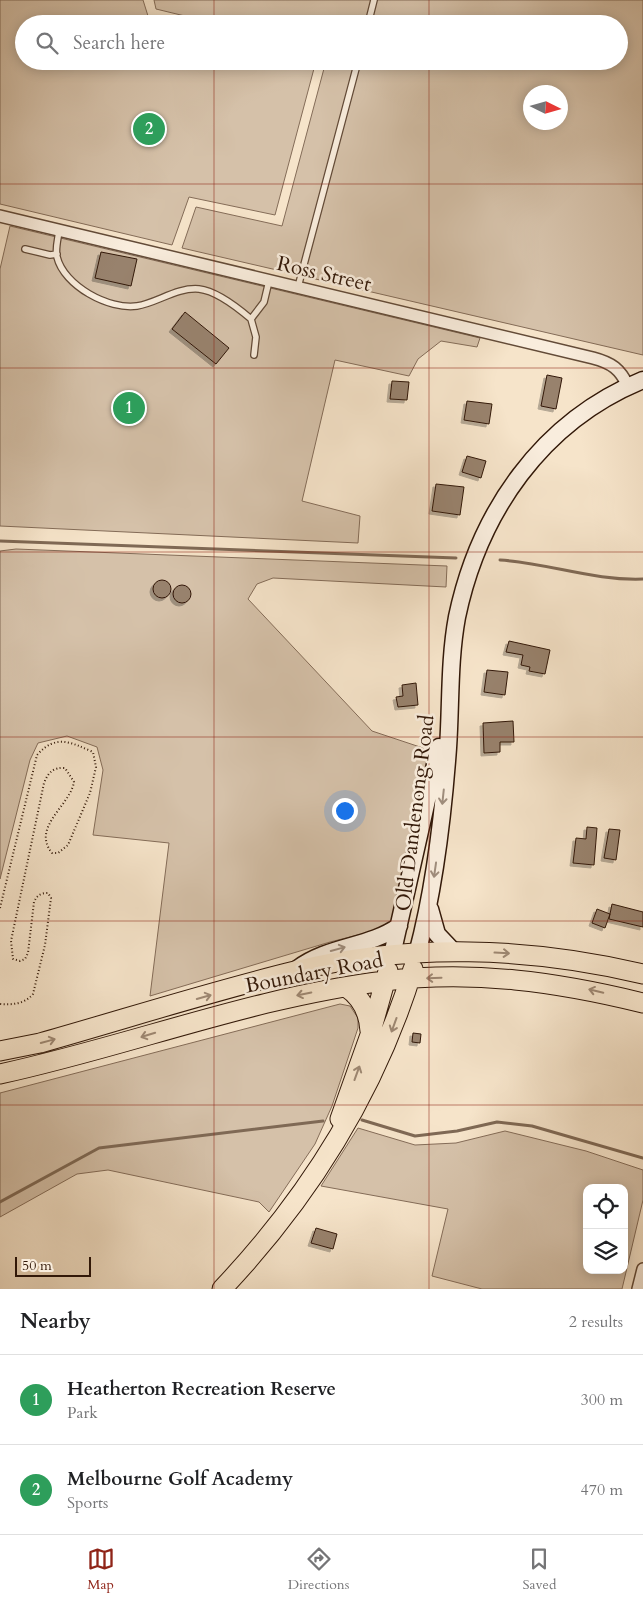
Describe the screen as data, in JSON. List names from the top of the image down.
{
  "streets": {
    "main road": ["Old Dandenong Road", "Boundary Road"],
    "street": ["Ross Street"]
  },
  "crossings": [
    ["Ross Street", "Old Dandenong Road"],
    ["Old Dandenong Road", "Boundary Road"]
  ],
  "scale_bar": "50 m",
  "north": "right",
  "page": {
    "search": "Search here",
    "pins": ["2", "1"],
    "scale": "50 m",
    "heading": ["Nearby", "2 results"],
    "list": [
      {
        "mark": "1",
        "name": "Heatherton Recreation Reserve",
        "note": "Park",
        "value": "300 m"
      },
      {
        "mark": "2",
        "name": "Melbourne Golf Academy",
        "note": "Sports",
        "value": "470 m"
      }
    ],
    "nav": ["Map", "Directions", "Saved"]
  }
}
